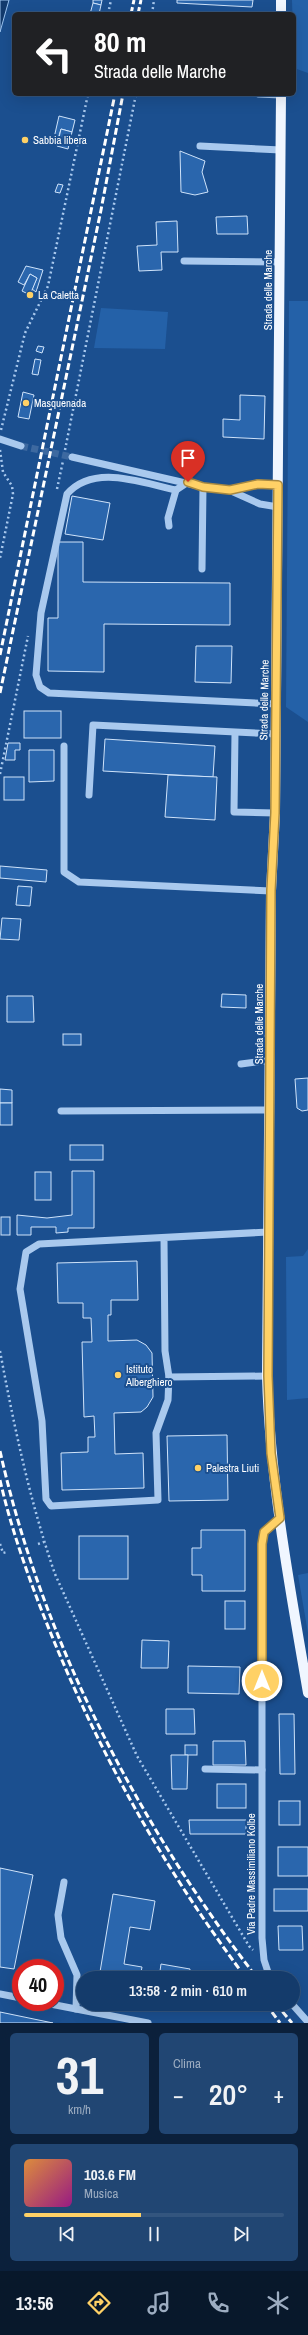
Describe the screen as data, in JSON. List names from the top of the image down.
{
  "streets": {
    "main road": ["Strada delle Marche"],
    "street": ["Via Padre Massimiliano Kolbe"]
  },
  "crossings": [
    ["Strada delle Marche", "Via Padre Massimiliano Kolbe"]
  ],
  "places": [
    "Sabbia libera",
    "La Caletta",
    "Masquenada",
    "Istituto Alberghiero",
    "Palestra Liuti"
  ],
  "page": {
    "turn": ["80 m", "Strada delle Marche"],
    "limit": "40",
    "trip": "13:58 · 2 min · 610 m",
    "tile": [
      ["31", "km/h"],
      "Clima"
    ],
    "heat": ["−", "20°", "+"],
    "song": ["103.6 FM", "Musica"],
    "tabs": "13:56"
  }
}
